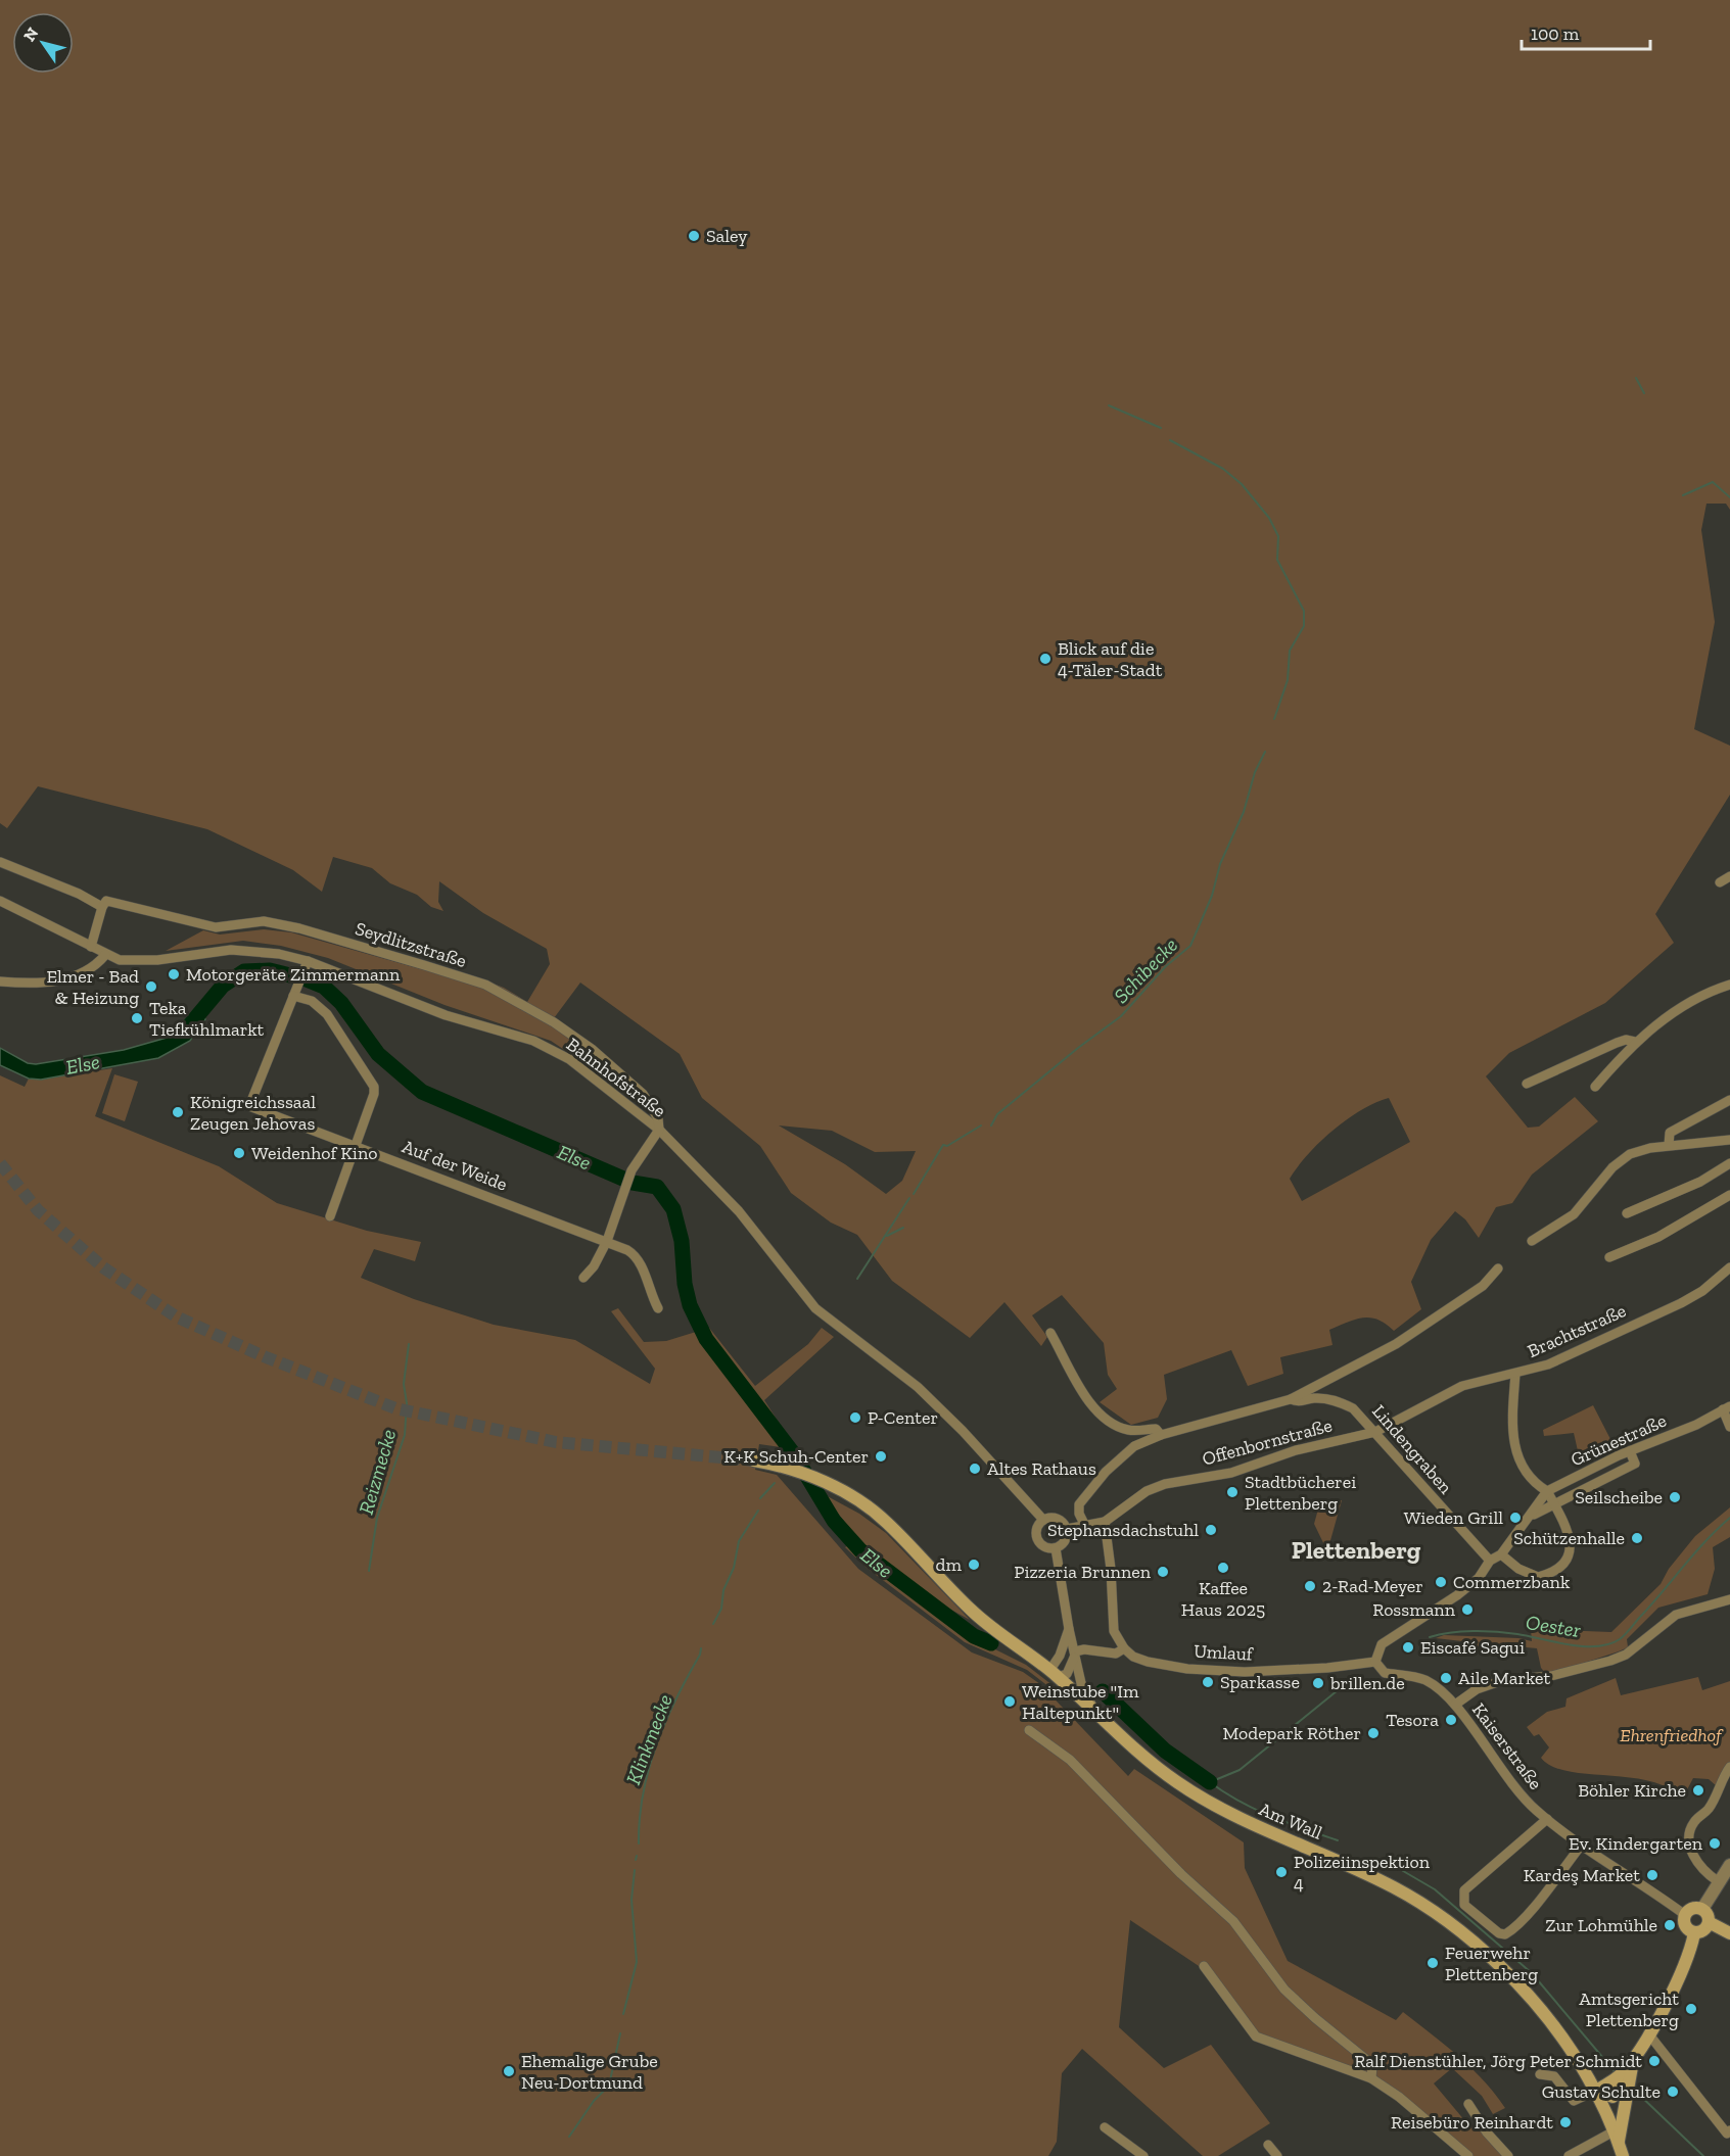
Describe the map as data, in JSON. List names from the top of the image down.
{
  "streets": {
    "main road": ["Am Wall"],
    "street": [
      "Seydlitzstraße",
      "Bahnhofstraße",
      "Auf der Weide",
      "Brachtstraße",
      "Grünestraße",
      "Offenbornstraße",
      "Lindengraben",
      "Umlauf",
      "Kaiserstraße"
    ]
  },
  "crossings": [
    ["Seydlitzstraße", "Bahnhofstraße"],
    ["Bahnhofstraße", "Auf der Weide"],
    ["Bahnhofstraße", "Am Wall"],
    ["Brachtstraße", "Grünestraße"],
    ["Brachtstraße", "Offenbornstraße"],
    ["Offenbornstraße", "Lindengraben"],
    ["Umlauf", "Kaiserstraße"]
  ],
  "districts": ["Plettenberg"],
  "water": [
    "Schibecke",
    "Else",
    "Reizmecke",
    "Oester",
    "Klinkmecke"
  ],
  "parks": ["Ehrenfriedhof"],
  "places": [
    "Saley",
    "Blick auf die 4-Täler-Stadt",
    "Motorgeräte Zimmermann",
    "Elmer - Bad & Heizung",
    "Teka Tiefkühlmarkt",
    "Königreichssaal Zeugen Jehovas",
    "Weidenhof Kino",
    "P-Center",
    "K+K Schuh-Center",
    "Altes Rathaus",
    "Stadtbücherei Plettenberg",
    "Seilscheibe",
    "Wieden Grill",
    "Stephansdachstuhl",
    "Schützenhalle",
    "dm",
    "Kaffee Haus 2025",
    "Pizzeria Brunnen",
    "Commerzbank",
    "2-Rad-Meyer",
    "Rossmann",
    "Eiscafé Sagui",
    "Aile Market",
    "Sparkasse",
    "brillen.de",
    "Weinstube \"Im Haltepunkt\"",
    "Tesora",
    "Modepark Röther",
    "Böhler Kirche",
    "Ev. Kindergarten",
    "Polizeiinspektion 4",
    "Kardeş Market",
    "Zur Lohmühle",
    "Feuerwehr Plettenberg",
    "Amtsgericht Plettenberg",
    "Ralf Dienstühler, Jörg Peter Schmidt",
    "Ehemalige Grube Neu-Dortmund",
    "Gustav Schulte",
    "Reisebüro Reinhardt"
  ],
  "scale_bar": "100 m",
  "north": "top left"
}
